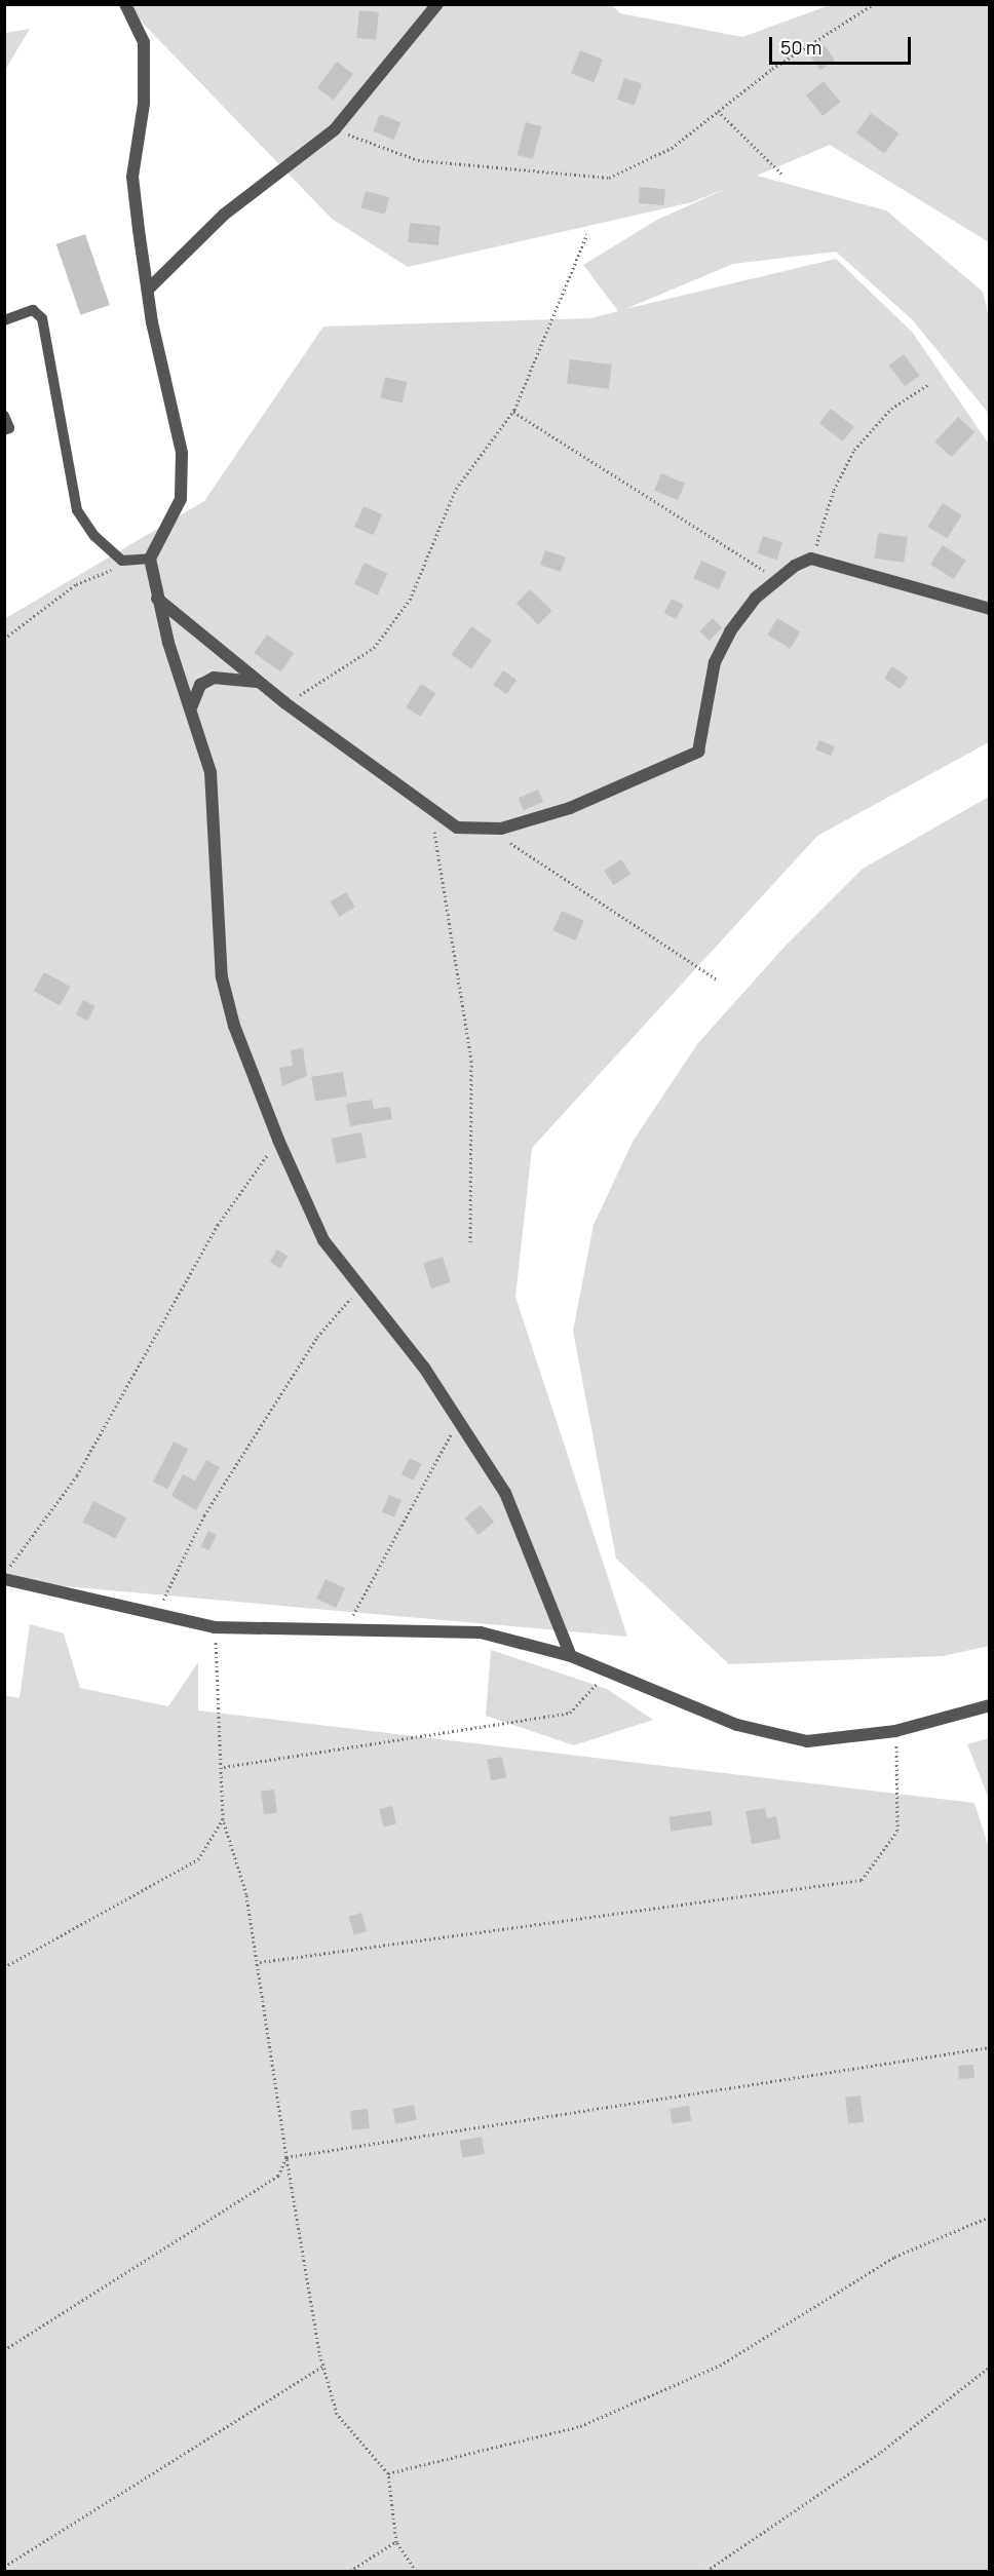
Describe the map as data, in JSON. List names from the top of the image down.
{
  "scale_bar": "50 m"
}
